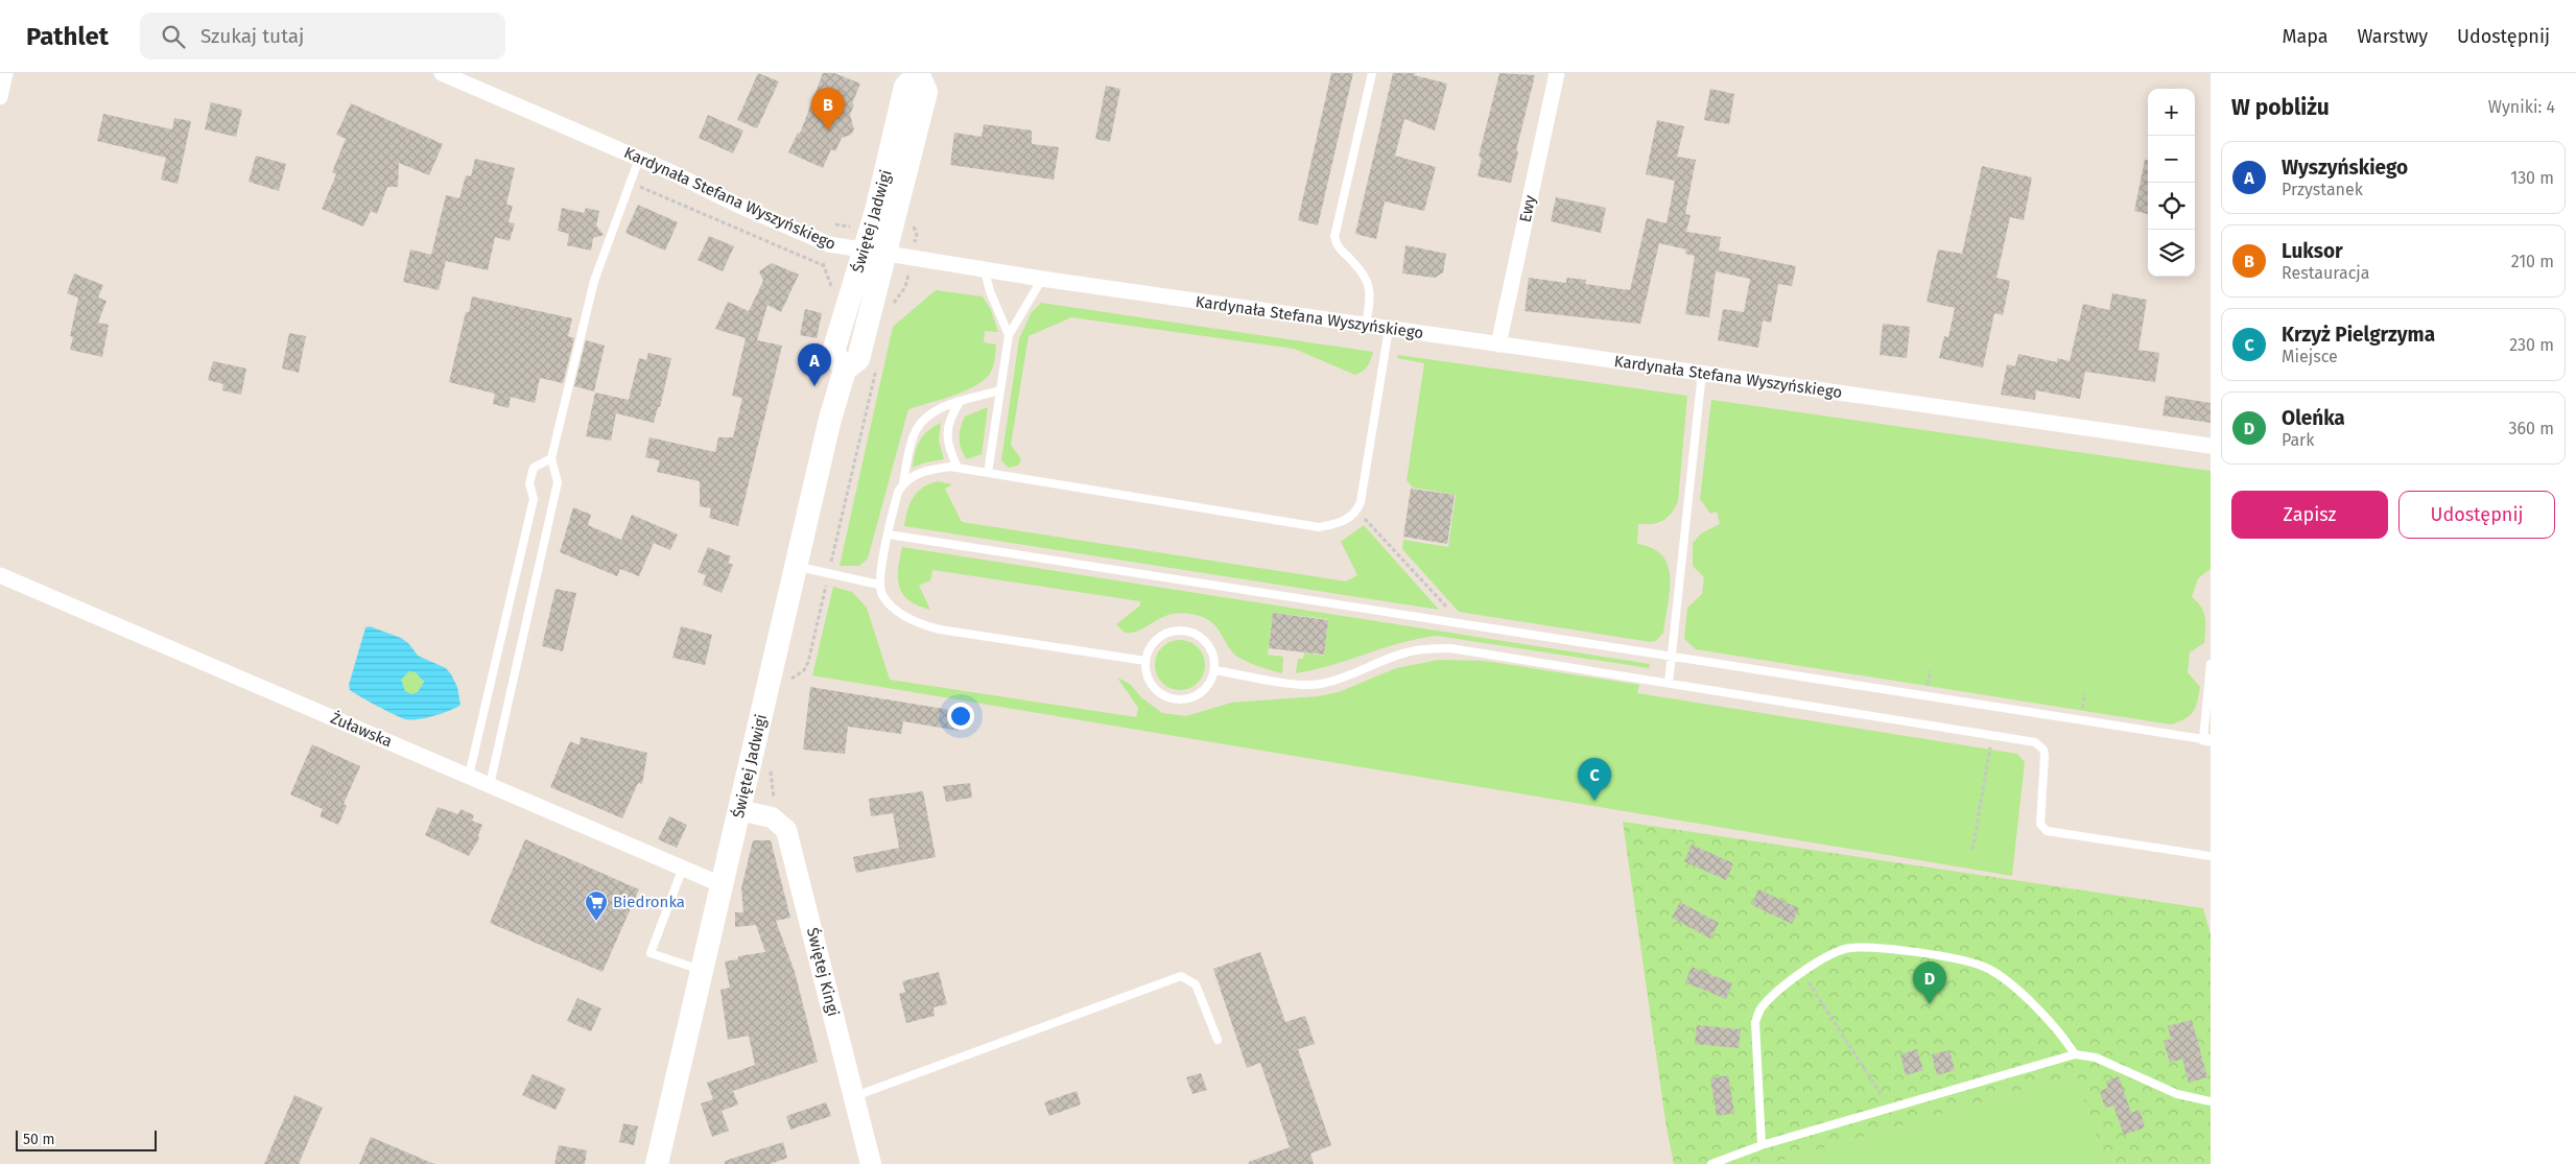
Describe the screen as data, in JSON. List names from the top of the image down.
{
  "streets": {
    "main road": ["Świętej Jadwigi"],
    "street": [
      "Kardynała Stefana Wyszyńskiego",
      "Ewy",
      "Żuławska",
      "Świętej Kingi"
    ]
  },
  "crossings": [
    ["Kardynała Stefana Wyszyńskiego", "Ewy"],
    ["Kardynała Stefana Wyszyńskiego", "Świętej Jadwigi"],
    ["Świętej Jadwigi", "Żuławska"]
  ],
  "places": {
    "supermarket": ["Biedronka"]
  },
  "scale_bar": "50 m",
  "page": {
    "header": "Pathlet",
    "search": "Szukaj tutaj",
    "nav": ["Mapa", "Warstwy", "Udostępnij"],
    "heading": ["W pobliżu", "Wyniki: 4"],
    "pins": [
      "B",
      "A",
      "C",
      "D"
    ],
    "map_buttons": ["+", "−"],
    "list": [
      {
        "mark": "A",
        "name": "Wyszyńskiego",
        "note": "Przystanek",
        "value": "130 m"
      },
      {
        "mark": "B",
        "name": "Luksor",
        "note": "Restauracja",
        "value": "210 m"
      },
      {
        "mark": "C",
        "name": "Krzyż Pielgrzyma",
        "note": "Miejsce",
        "value": "230 m"
      },
      {
        "mark": "D",
        "name": "Oleńka",
        "note": "Park",
        "value": "360 m"
      }
    ],
    "buttons": ["Zapisz", "Udostępnij"],
    "scale": "50 m"
  }
}
